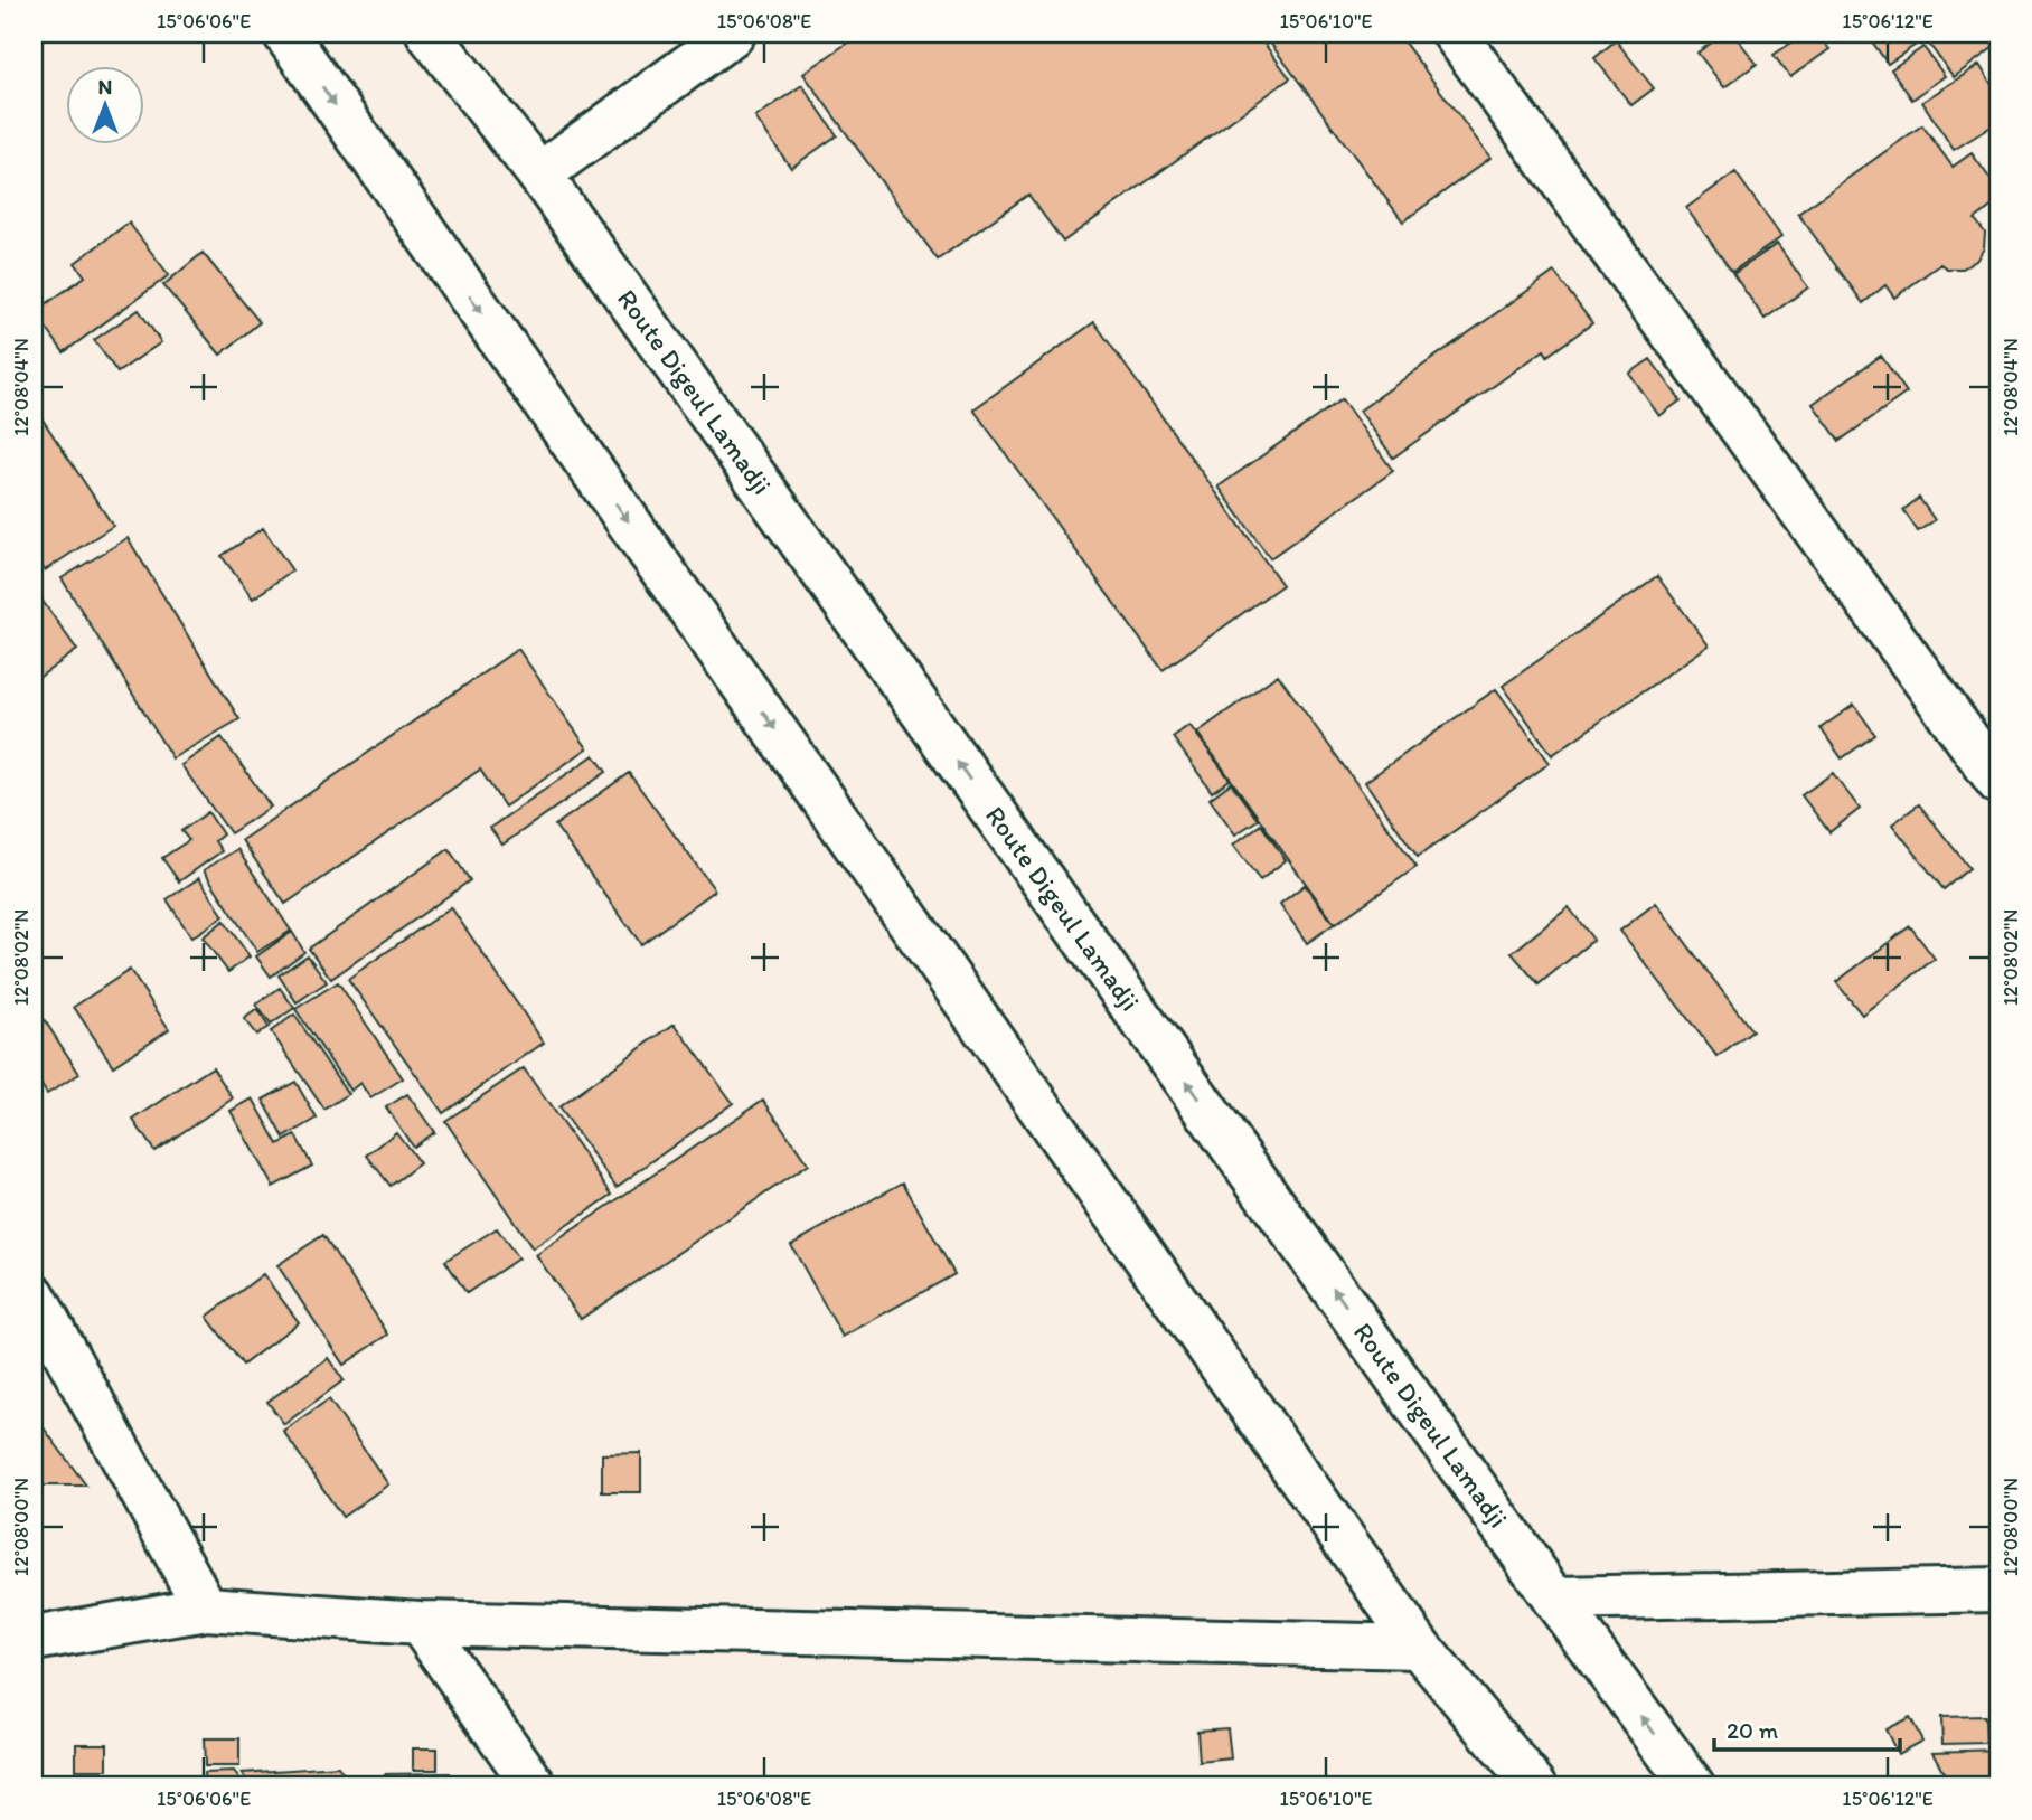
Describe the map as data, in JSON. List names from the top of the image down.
{
  "streets": {
    "main road": ["Route Digeul Lamadji"]
  },
  "scale_bar": "20 m",
  "north": "top",
  "coordinates": [
    "15°06'06\"E",
    "15°06'08\"E",
    "15°06'10\"E",
    "15°06'12\"E",
    "12°08'04\"N",
    "12°08'02\"N",
    "12°08'00\"N"
  ]
}
